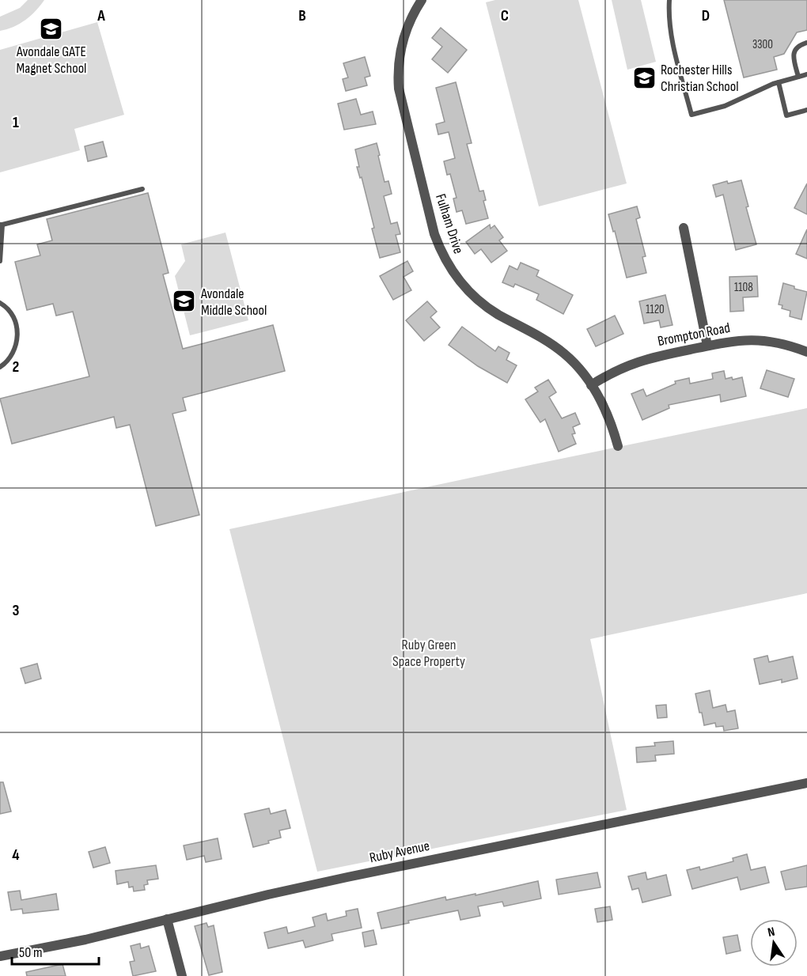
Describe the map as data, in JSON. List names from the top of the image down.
{
  "streets": {
    "street": ["Fulham Drive", "Brompton Road", "Ruby Avenue"]
  },
  "crossings": [
    ["Fulham Drive", "Brompton Road"]
  ],
  "parks": ["Ruby Green Space Property"],
  "places": {
    "school or university": ["Avondale GATE Magnet School", "Rochester Hills Christian School", "Avondale Middle School"]
  },
  "house_numbers": ["3300", "1108", "1120"],
  "scale_bar": "50 m",
  "north": "top",
  "grid": {
    "columns": [
      "A",
      "B",
      "C",
      "D"
    ],
    "rows": [
      "1",
      "2",
      "3",
      "4"
    ]
  }
}
